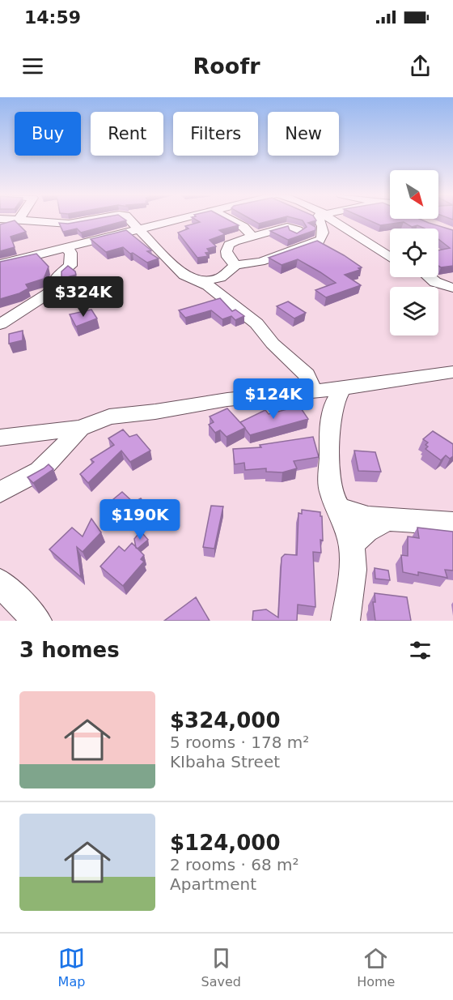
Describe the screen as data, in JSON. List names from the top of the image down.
{
  "north": "bottom right",
  "page": {
    "status": "14:59",
    "header": "Roofr",
    "chip": [
      "Buy",
      "Rent",
      "Filters",
      "New"
    ],
    "price": ["$324K", "$124K", "$190K"],
    "heading": "3 homes",
    "list": [
      {
        "name": "$324,000",
        "note": "5 rooms · 178 m² · KIbaha Street"
      },
      {
        "name": "$124,000",
        "note": "2 rooms · 68 m² · Apartment"
      }
    ],
    "tabs": ["Map", "Saved", "Home"]
  }
}
